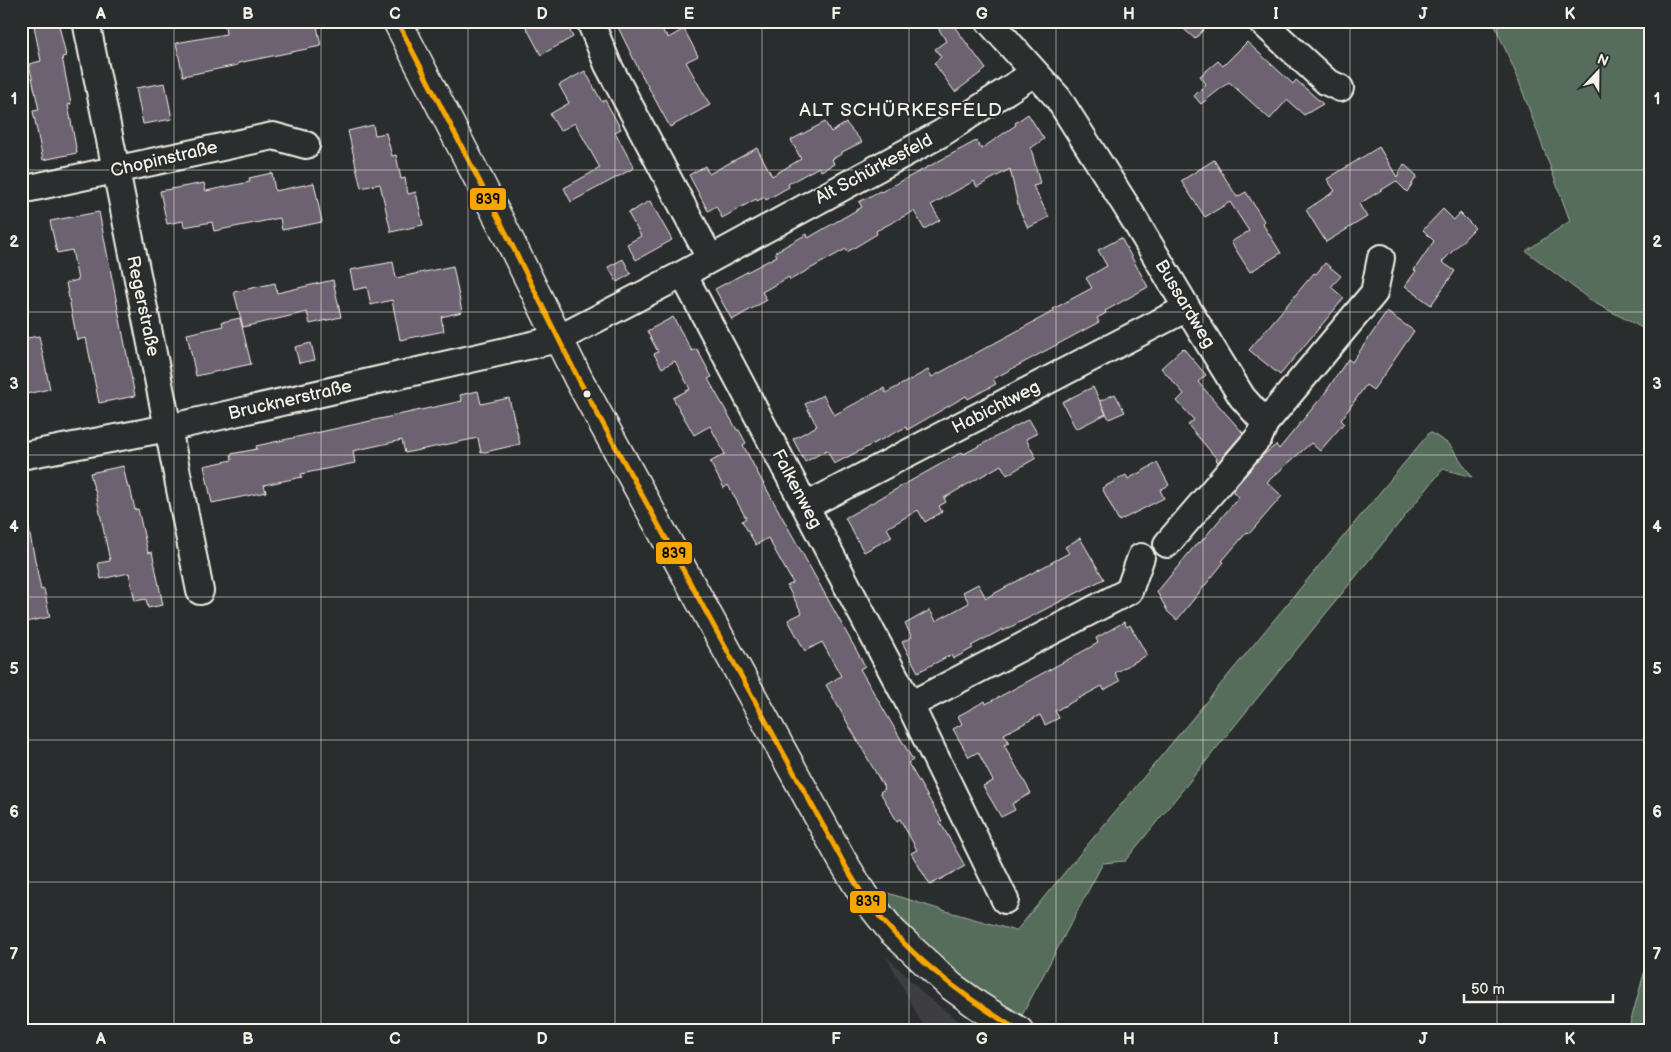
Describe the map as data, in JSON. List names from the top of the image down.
{
  "streets": {
    "street": [
      "Chopinstraße",
      "Alt Schürkesfeld",
      "Bussardweg",
      "Regerstraße",
      "Brucknerstraße",
      "Habichtweg",
      "Falkenweg"
    ]
  },
  "crossings": [
    ["Chopinstraße", "Regerstraße"],
    ["Alt Schürkesfeld", "Bussardweg"],
    ["Alt Schürkesfeld", "Brucknerstraße"],
    ["Alt Schürkesfeld", "Falkenweg"],
    ["Bussardweg", "Habichtweg"],
    ["Regerstraße", "Brucknerstraße"],
    ["Habichtweg", "Falkenweg"]
  ],
  "districts": ["ALT SCHÜRKESFELD"],
  "lines": ["transit line 839"],
  "scale_bar": "50 m",
  "north": "top",
  "grid": {
    "columns": [
      "A",
      "B",
      "C",
      "D",
      "E",
      "F",
      "G",
      "H",
      "I",
      "J",
      "K"
    ],
    "rows": [
      "1",
      "2",
      "3",
      "4",
      "5",
      "6",
      "7"
    ]
  }
}
